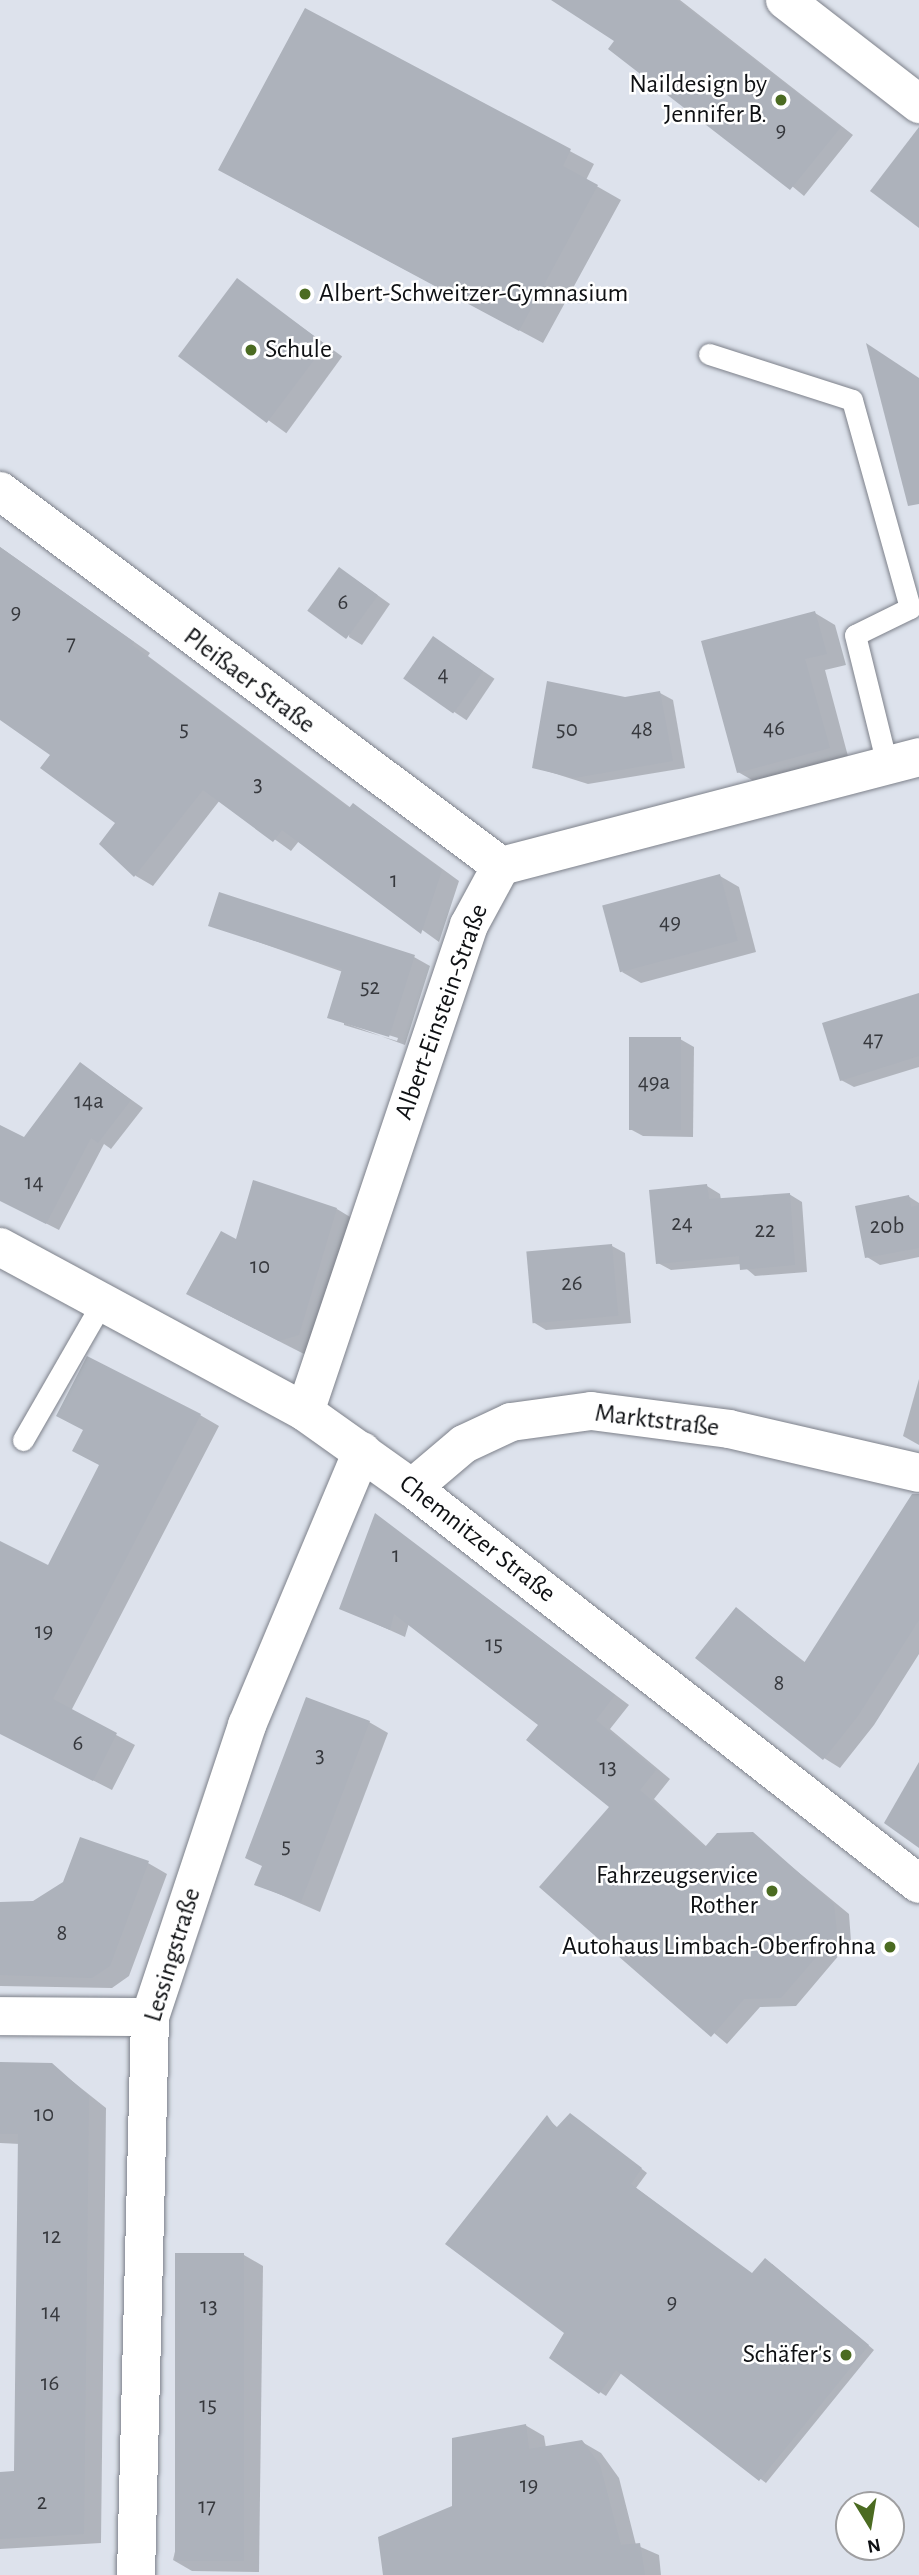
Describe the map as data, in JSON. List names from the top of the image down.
{
  "streets": {
    "street": [
      "Pleißaer Straße",
      "Albert-Einstein-Straße",
      "Marktstraße",
      "Chemnitzer Straße",
      "Lessingstraße"
    ]
  },
  "crossings": [
    ["Pleißaer Straße", "Albert-Einstein-Straße"],
    ["Albert-Einstein-Straße", "Chemnitzer Straße"],
    ["Marktstraße", "Chemnitzer Straße"],
    ["Chemnitzer Straße", "Lessingstraße"]
  ],
  "places": [
    "Naildesign by Jennifer B.",
    "Albert-Schweitzer-Gymnasium",
    "Schule",
    "Fahrzeugservice Rother",
    "Autohaus Limbach-Oberfrohna",
    "Schäfer's"
  ],
  "house_numbers": [
    "9",
    "6",
    "9",
    "7",
    "4",
    "46",
    "5",
    "50",
    "48",
    "3",
    "1",
    "49",
    "52",
    "47",
    "49a",
    "14a",
    "14",
    "24",
    "20b",
    "22",
    "10",
    "26",
    "1",
    "19",
    "15",
    "8",
    "6",
    "3",
    "13",
    "5",
    "8",
    "10",
    "12",
    "9",
    "13",
    "14",
    "16",
    "15",
    "19",
    "2",
    "17"
  ],
  "north": "bottom"
}
